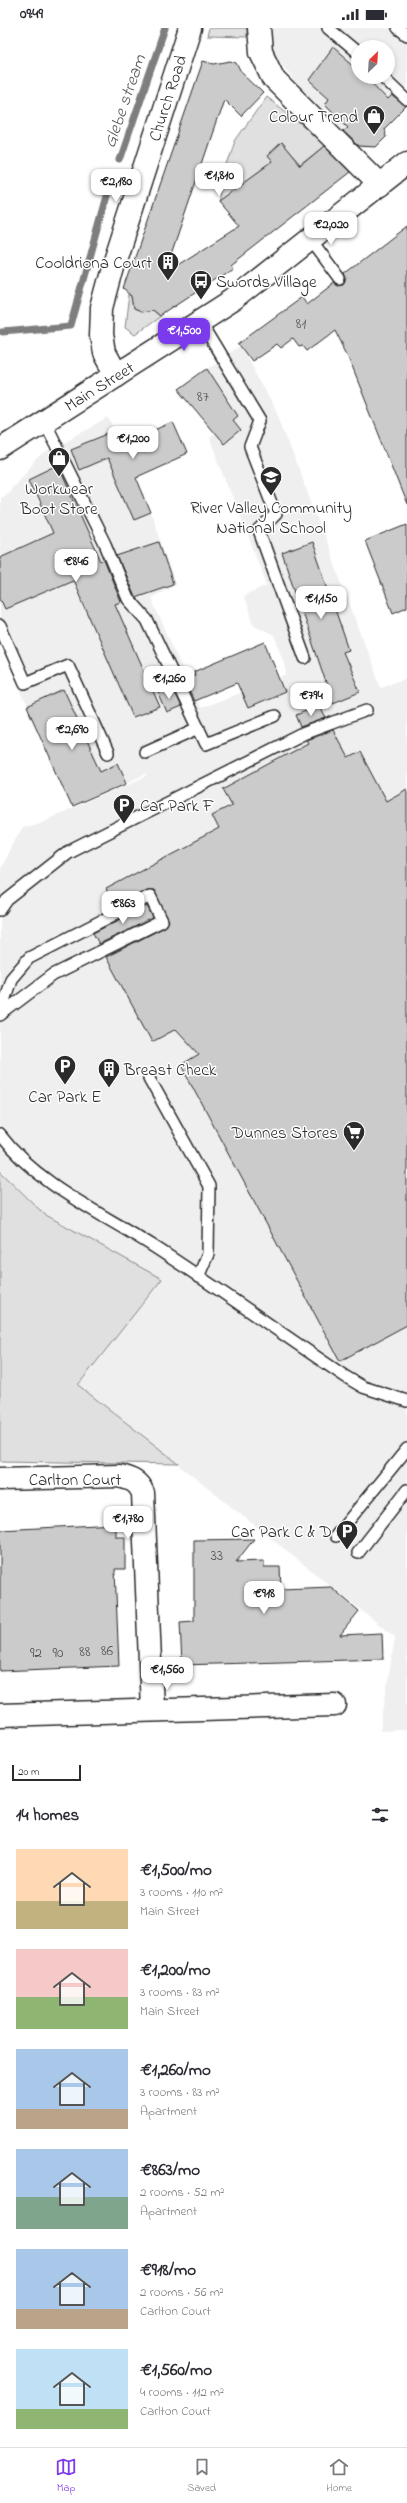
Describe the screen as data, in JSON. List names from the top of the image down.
{
  "streets": {
    "street": ["Church Road", "Main Street", "Carlton Court"]
  },
  "crossings": [
    ["Church Road", "Main Street"]
  ],
  "water": ["Glebe stream"],
  "places": {
    "shop": ["Colour Trend", "Workwear Boot Store"],
    "building": ["Cooldriona Court", "Breast Check"],
    "bus stop": ["Swords Village"],
    "school or university": ["River Valley Community National School"],
    "parking": ["Car Park F", "Car Park E", "Car Park C & D"],
    "supermarket": ["Dunnes Stores"]
  },
  "house_numbers": [
    "81",
    "87",
    "33",
    "86",
    "88",
    "92",
    "90"
  ],
  "scale_bar": "20 m",
  "north": "top right",
  "page": {
    "status": "09:49",
    "price": [
      "€1,810",
      "€2,180",
      "€2,020",
      "€1,500",
      "€1,200",
      "€846",
      "€1,150",
      "€1,260",
      "€794",
      "€2,690",
      "€863",
      "€1,780",
      "€918",
      "€1,560"
    ],
    "scale": "20 m",
    "heading": "14 homes",
    "list": [
      {
        "name": "€1,500/mo",
        "note": "3 rooms · 110 m² · Main Street"
      },
      {
        "name": "€1,200/mo",
        "note": "3 rooms · 83 m² · Main Street"
      },
      {
        "name": "€1,260/mo",
        "note": "3 rooms · 83 m² · Apartment"
      },
      {
        "name": "€863/mo",
        "note": "2 rooms · 52 m² · Apartment"
      },
      {
        "name": "€918/mo",
        "note": "2 rooms · 56 m² · Carlton Court"
      },
      {
        "name": "€1,560/mo",
        "note": "4 rooms · 112 m² · Carlton Court"
      }
    ],
    "tabs": ["Map", "Saved", "Home"]
  }
}
